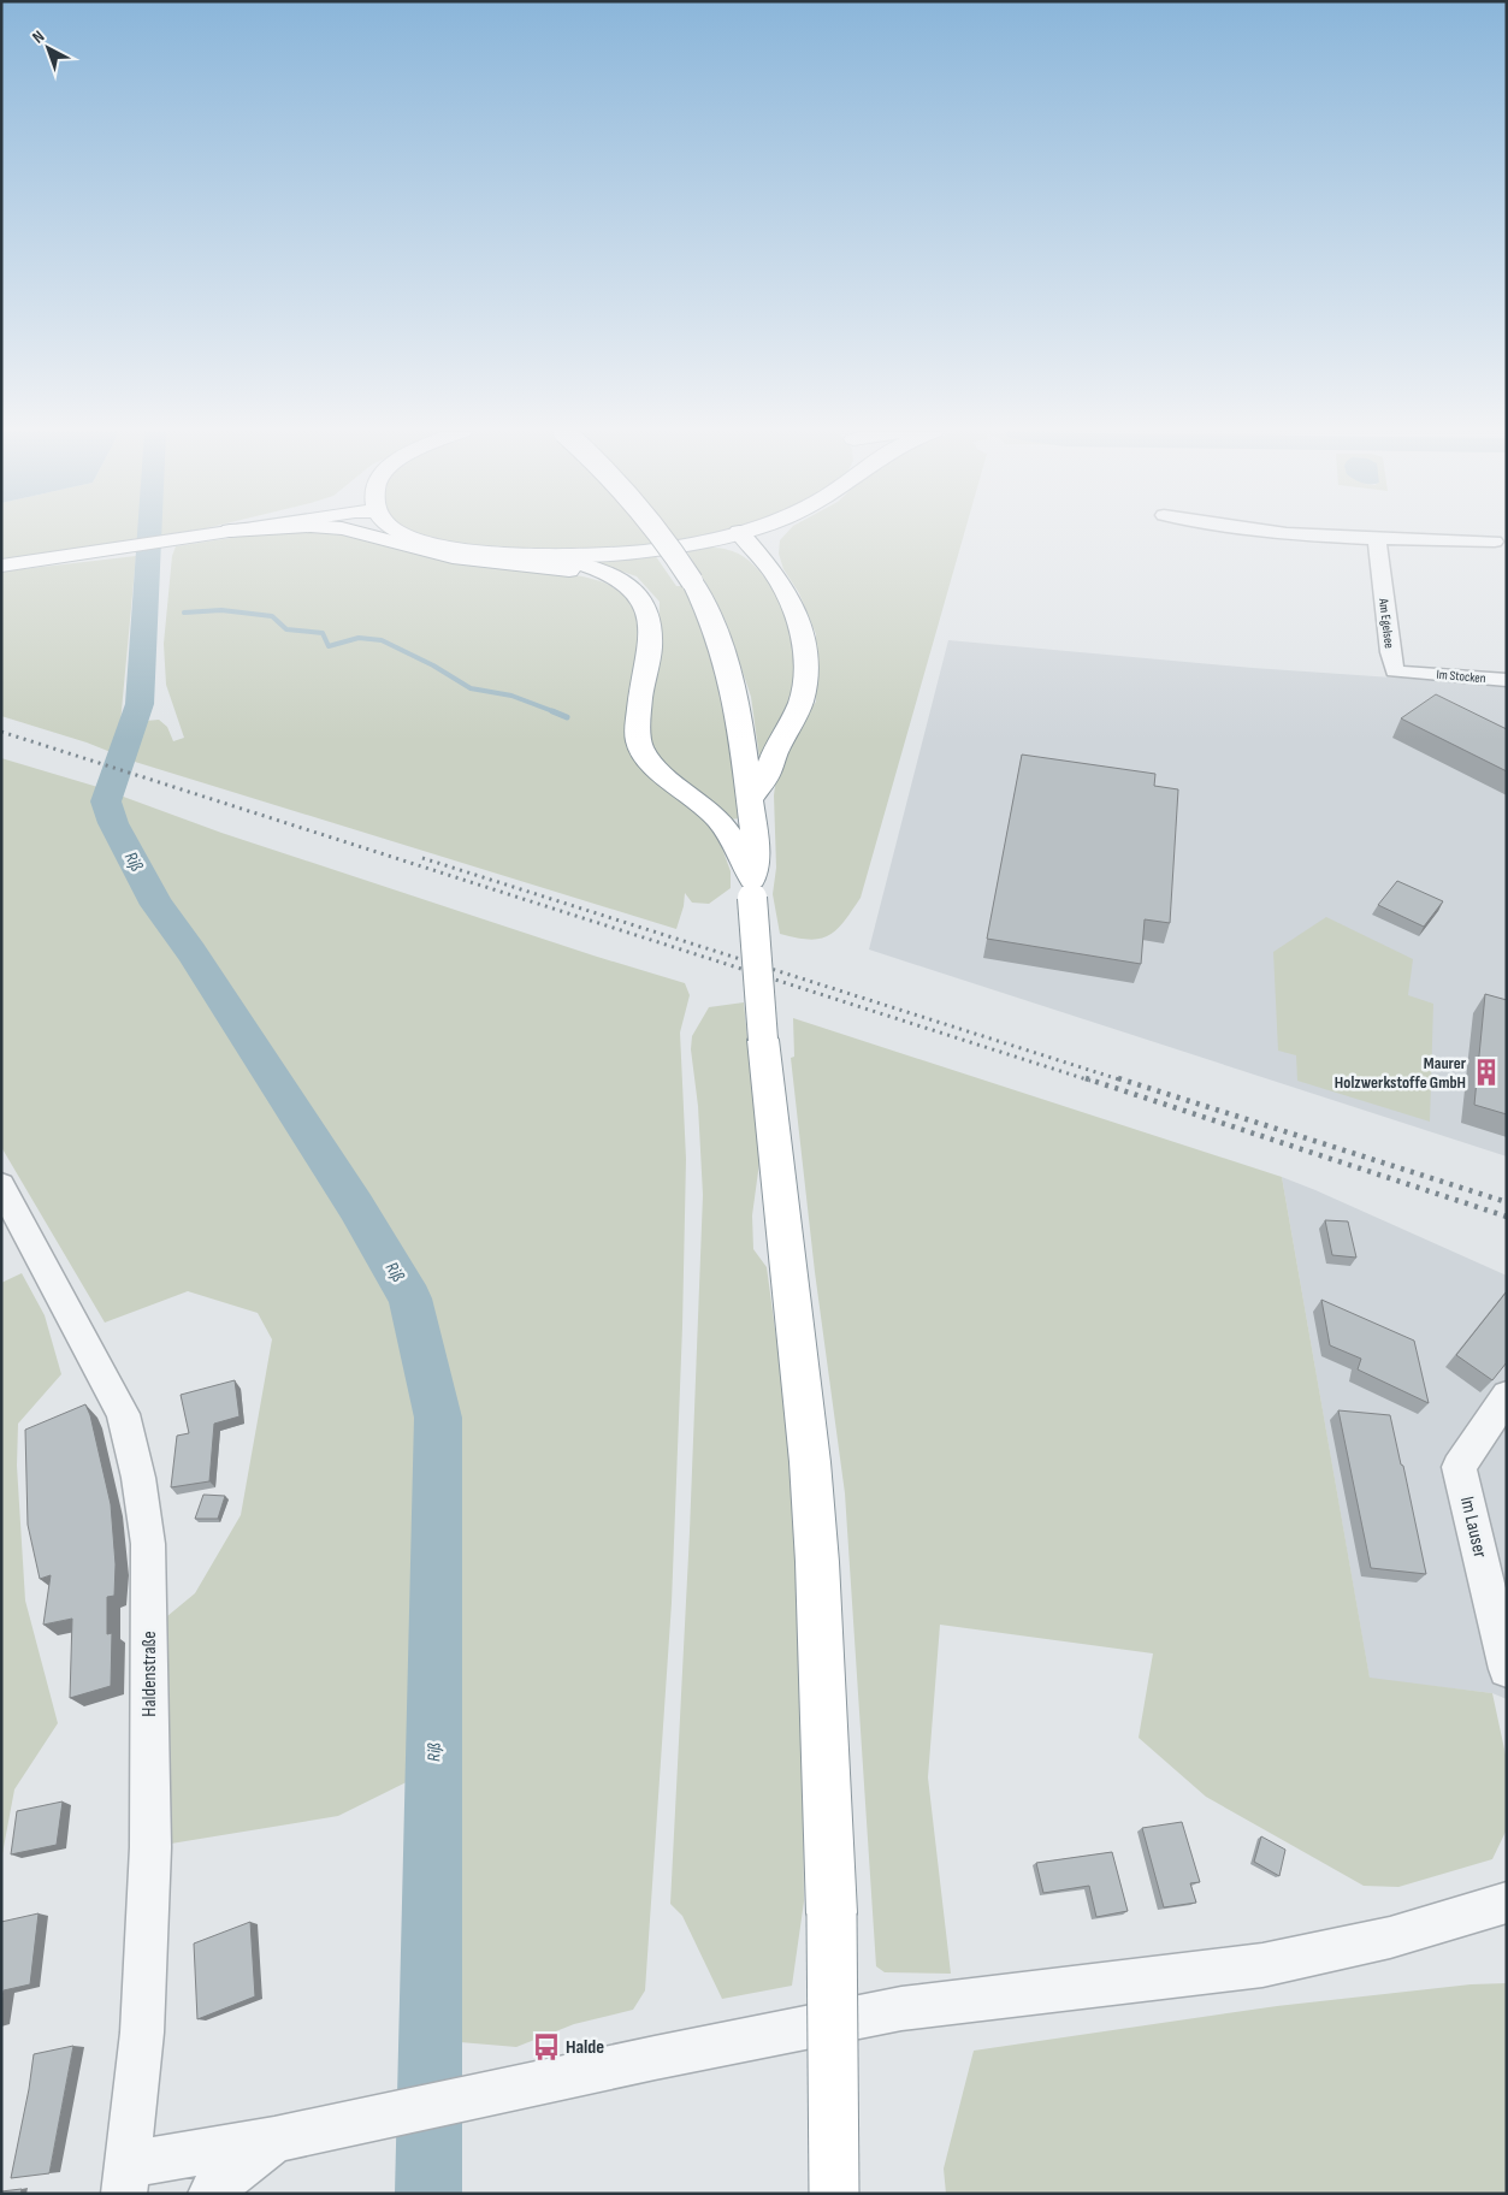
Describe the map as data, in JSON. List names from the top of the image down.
{
  "streets": {
    "street": [
      "Am Egelsee",
      "Im Stocken",
      "Im Lauser",
      "Haldenstraße"
    ]
  },
  "crossings": [
    ["Am Egelsee", "Im Stocken"]
  ],
  "water": ["Riß"],
  "places": {
    "building": ["Maurer Holzwerkstoffe GmbH"],
    "bus stop": ["Halde"]
  },
  "north": "top left"
}
